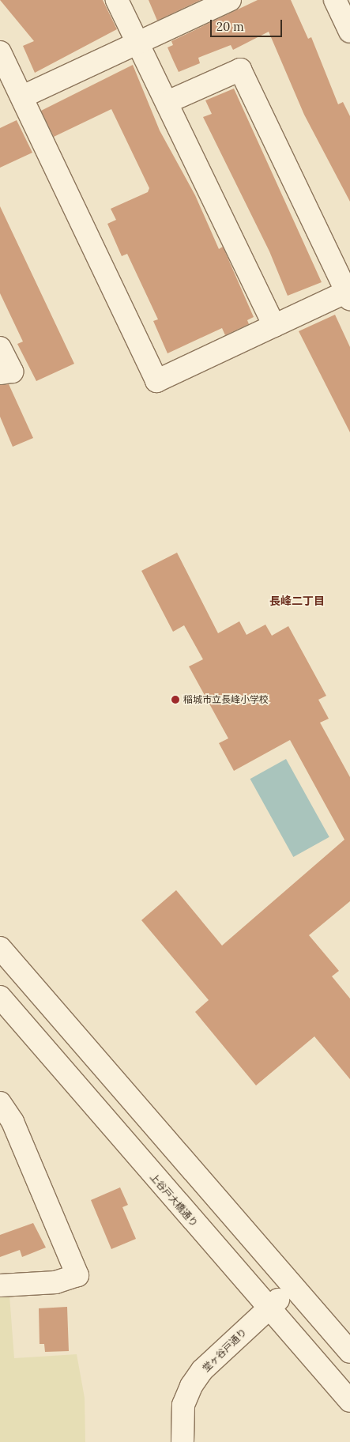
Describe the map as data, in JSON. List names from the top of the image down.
{
  "streets": {
    "street": ["上谷戸大橋通り", "堂ヶ谷戸通り"]
  },
  "crossings": [
    ["上谷戸大橋通り", "堂ヶ谷戸通り"]
  ],
  "districts": ["長峰二丁目"],
  "places": ["稲城市立長峰小学校"],
  "scale_bar": "20 m"
}
